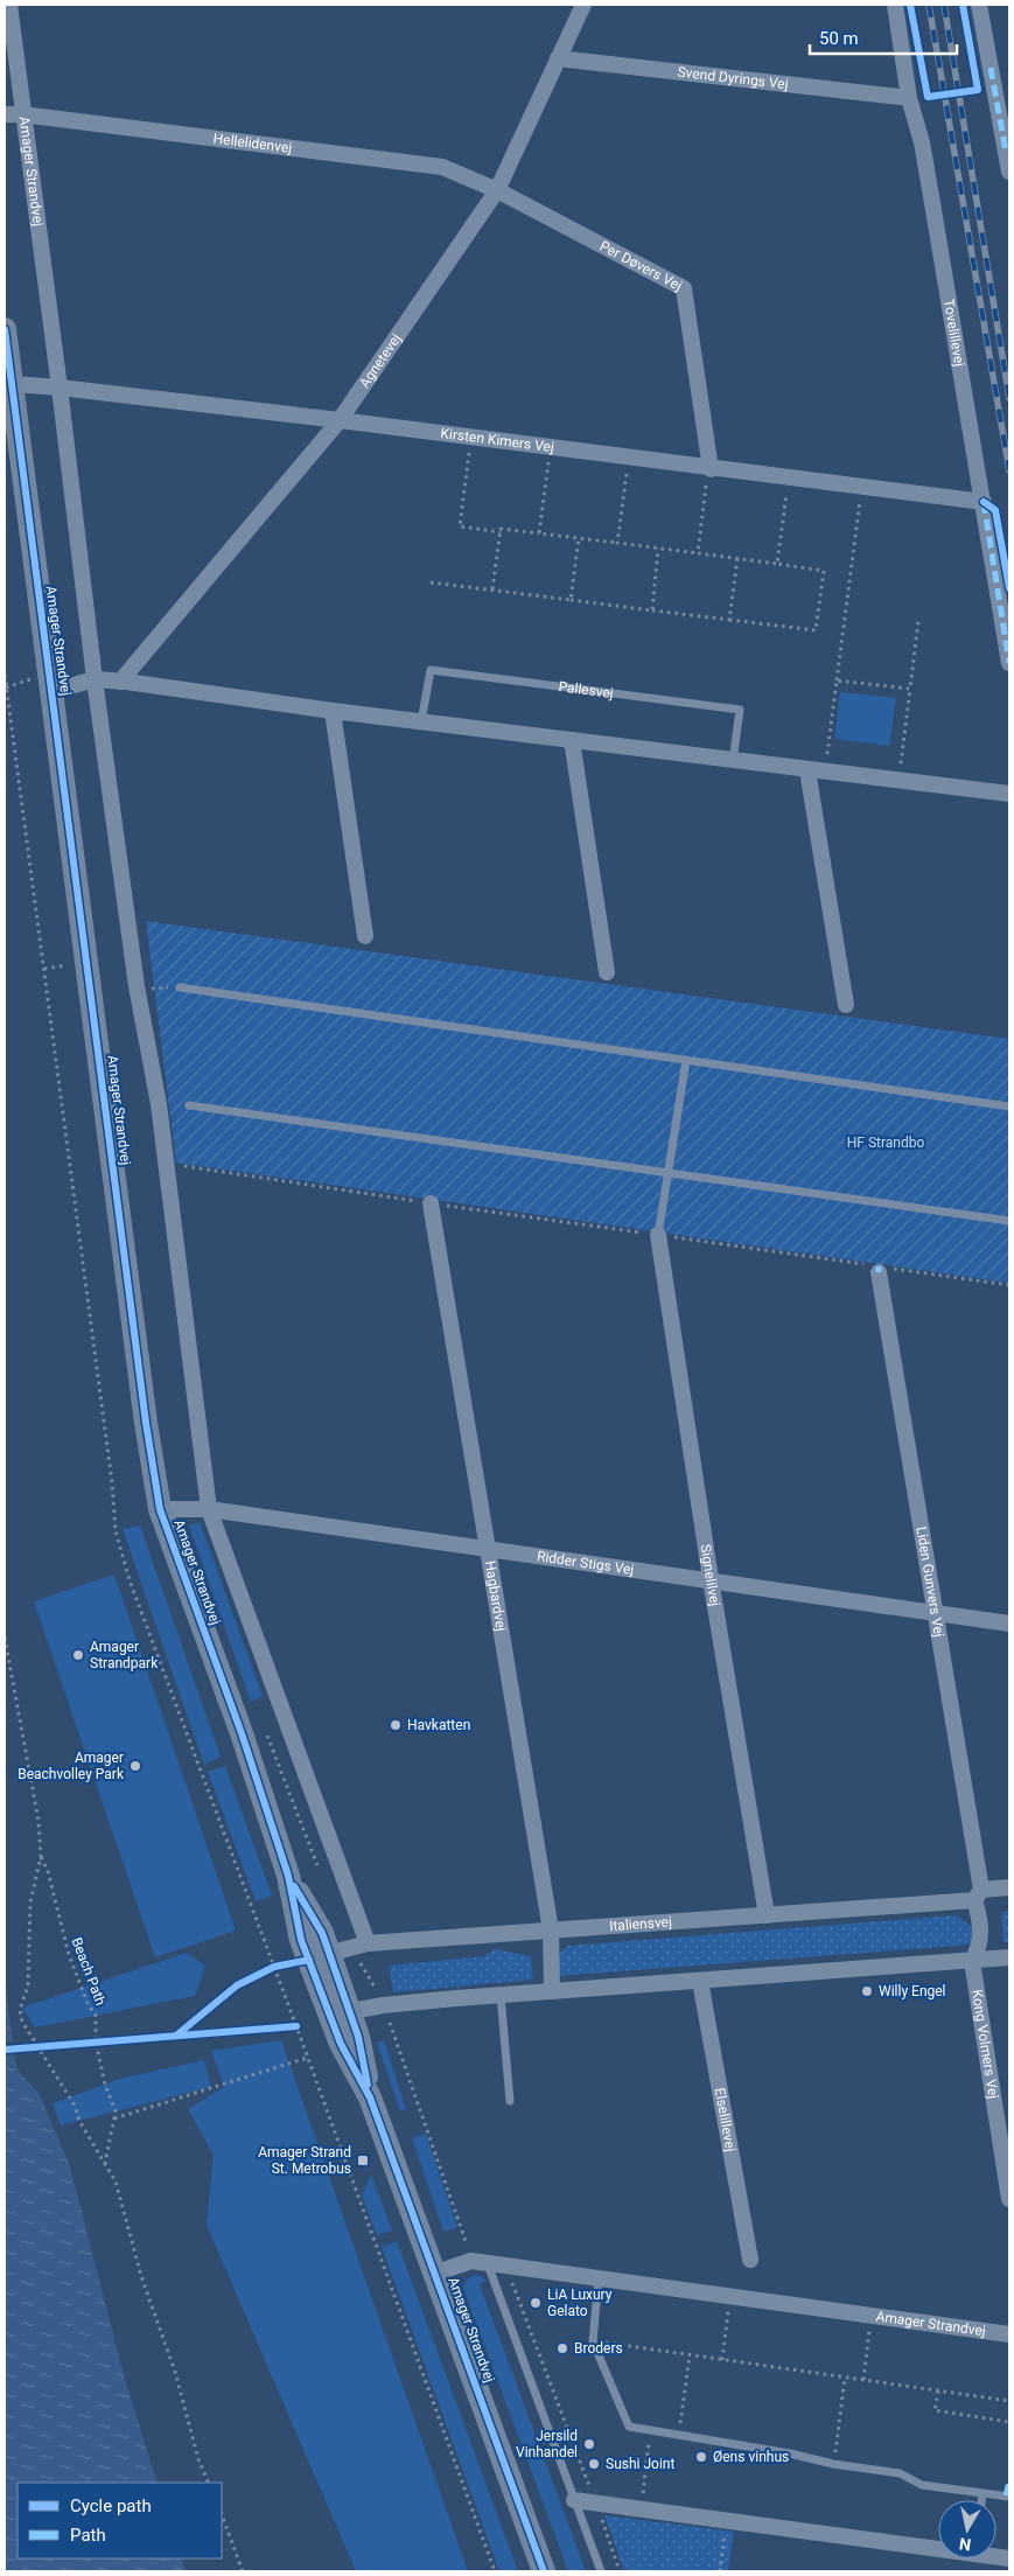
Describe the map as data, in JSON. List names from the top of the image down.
{
  "streets": {
    "street": [
      "Svend Dyrings Vej",
      "Hellelidenvej",
      "Amager Strandvej",
      "Per Døvers Vej",
      "Tovelillevej",
      "Agnetevej",
      "Kirsten Kimers Vej",
      "Ridder Stigs Vej",
      "Signelilvej",
      "Liden Gunvers Vej",
      "Hagbardvej",
      "Italiensvej",
      "Kong Volmers Vej",
      "Elselillevej"
    ],
    "lane": ["Pallesvej"],
    "path": ["Beach Path"]
  },
  "crossings": [
    ["Svend Dyrings Vej", "Tovelillevej"],
    ["Svend Dyrings Vej", "Agnetevej"],
    ["Hellelidenvej", "Amager Strandvej"],
    ["Hellelidenvej", "Per Døvers Vej"],
    ["Hellelidenvej", "Agnetevej"],
    ["Amager Strandvej", "Kirsten Kimers Vej"],
    ["Amager Strandvej", "Ridder Stigs Vej"],
    ["Amager Strandvej", "Italiensvej"],
    ["Per Døvers Vej", "Agnetevej"],
    ["Per Døvers Vej", "Kirsten Kimers Vej"],
    ["Tovelillevej", "Kirsten Kimers Vej"],
    ["Agnetevej", "Kirsten Kimers Vej"],
    ["Ridder Stigs Vej", "Signelilvej"],
    ["Ridder Stigs Vej", "Liden Gunvers Vej"],
    ["Ridder Stigs Vej", "Hagbardvej"],
    ["Signelilvej", "Italiensvej"],
    ["Liden Gunvers Vej", "Italiensvej"],
    ["Hagbardvej", "Italiensvej"]
  ],
  "parks": ["HF Strandbo"],
  "places": {
    "other": [
      "Amager Strandpark",
      "Havkatten",
      "Amager Beachvolley Park",
      "Willy Engel",
      "LiA Luxury Gelato",
      "Broders",
      "Jersild Vinhandel",
      "Øens vinhus",
      "Sushi Joint"
    ],
    "transit": ["Amager Strand St. Metrobus"]
  },
  "legend": ["Cycle path", "Path"],
  "scale_bar": "50 m",
  "north": "bottom"
}
